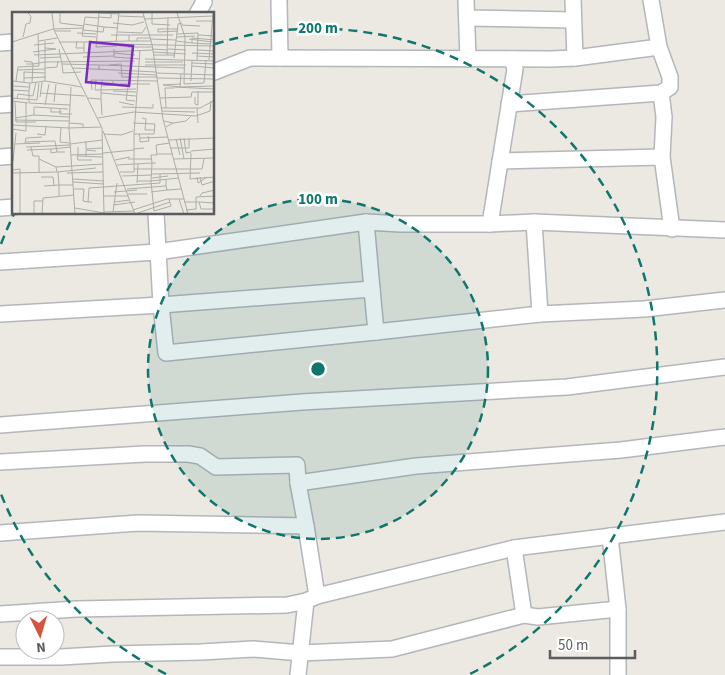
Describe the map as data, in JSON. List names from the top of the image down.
{
  "scale_bar": "50 m",
  "north": "bottom",
  "rings": ["200 m", "100 m"]
}
